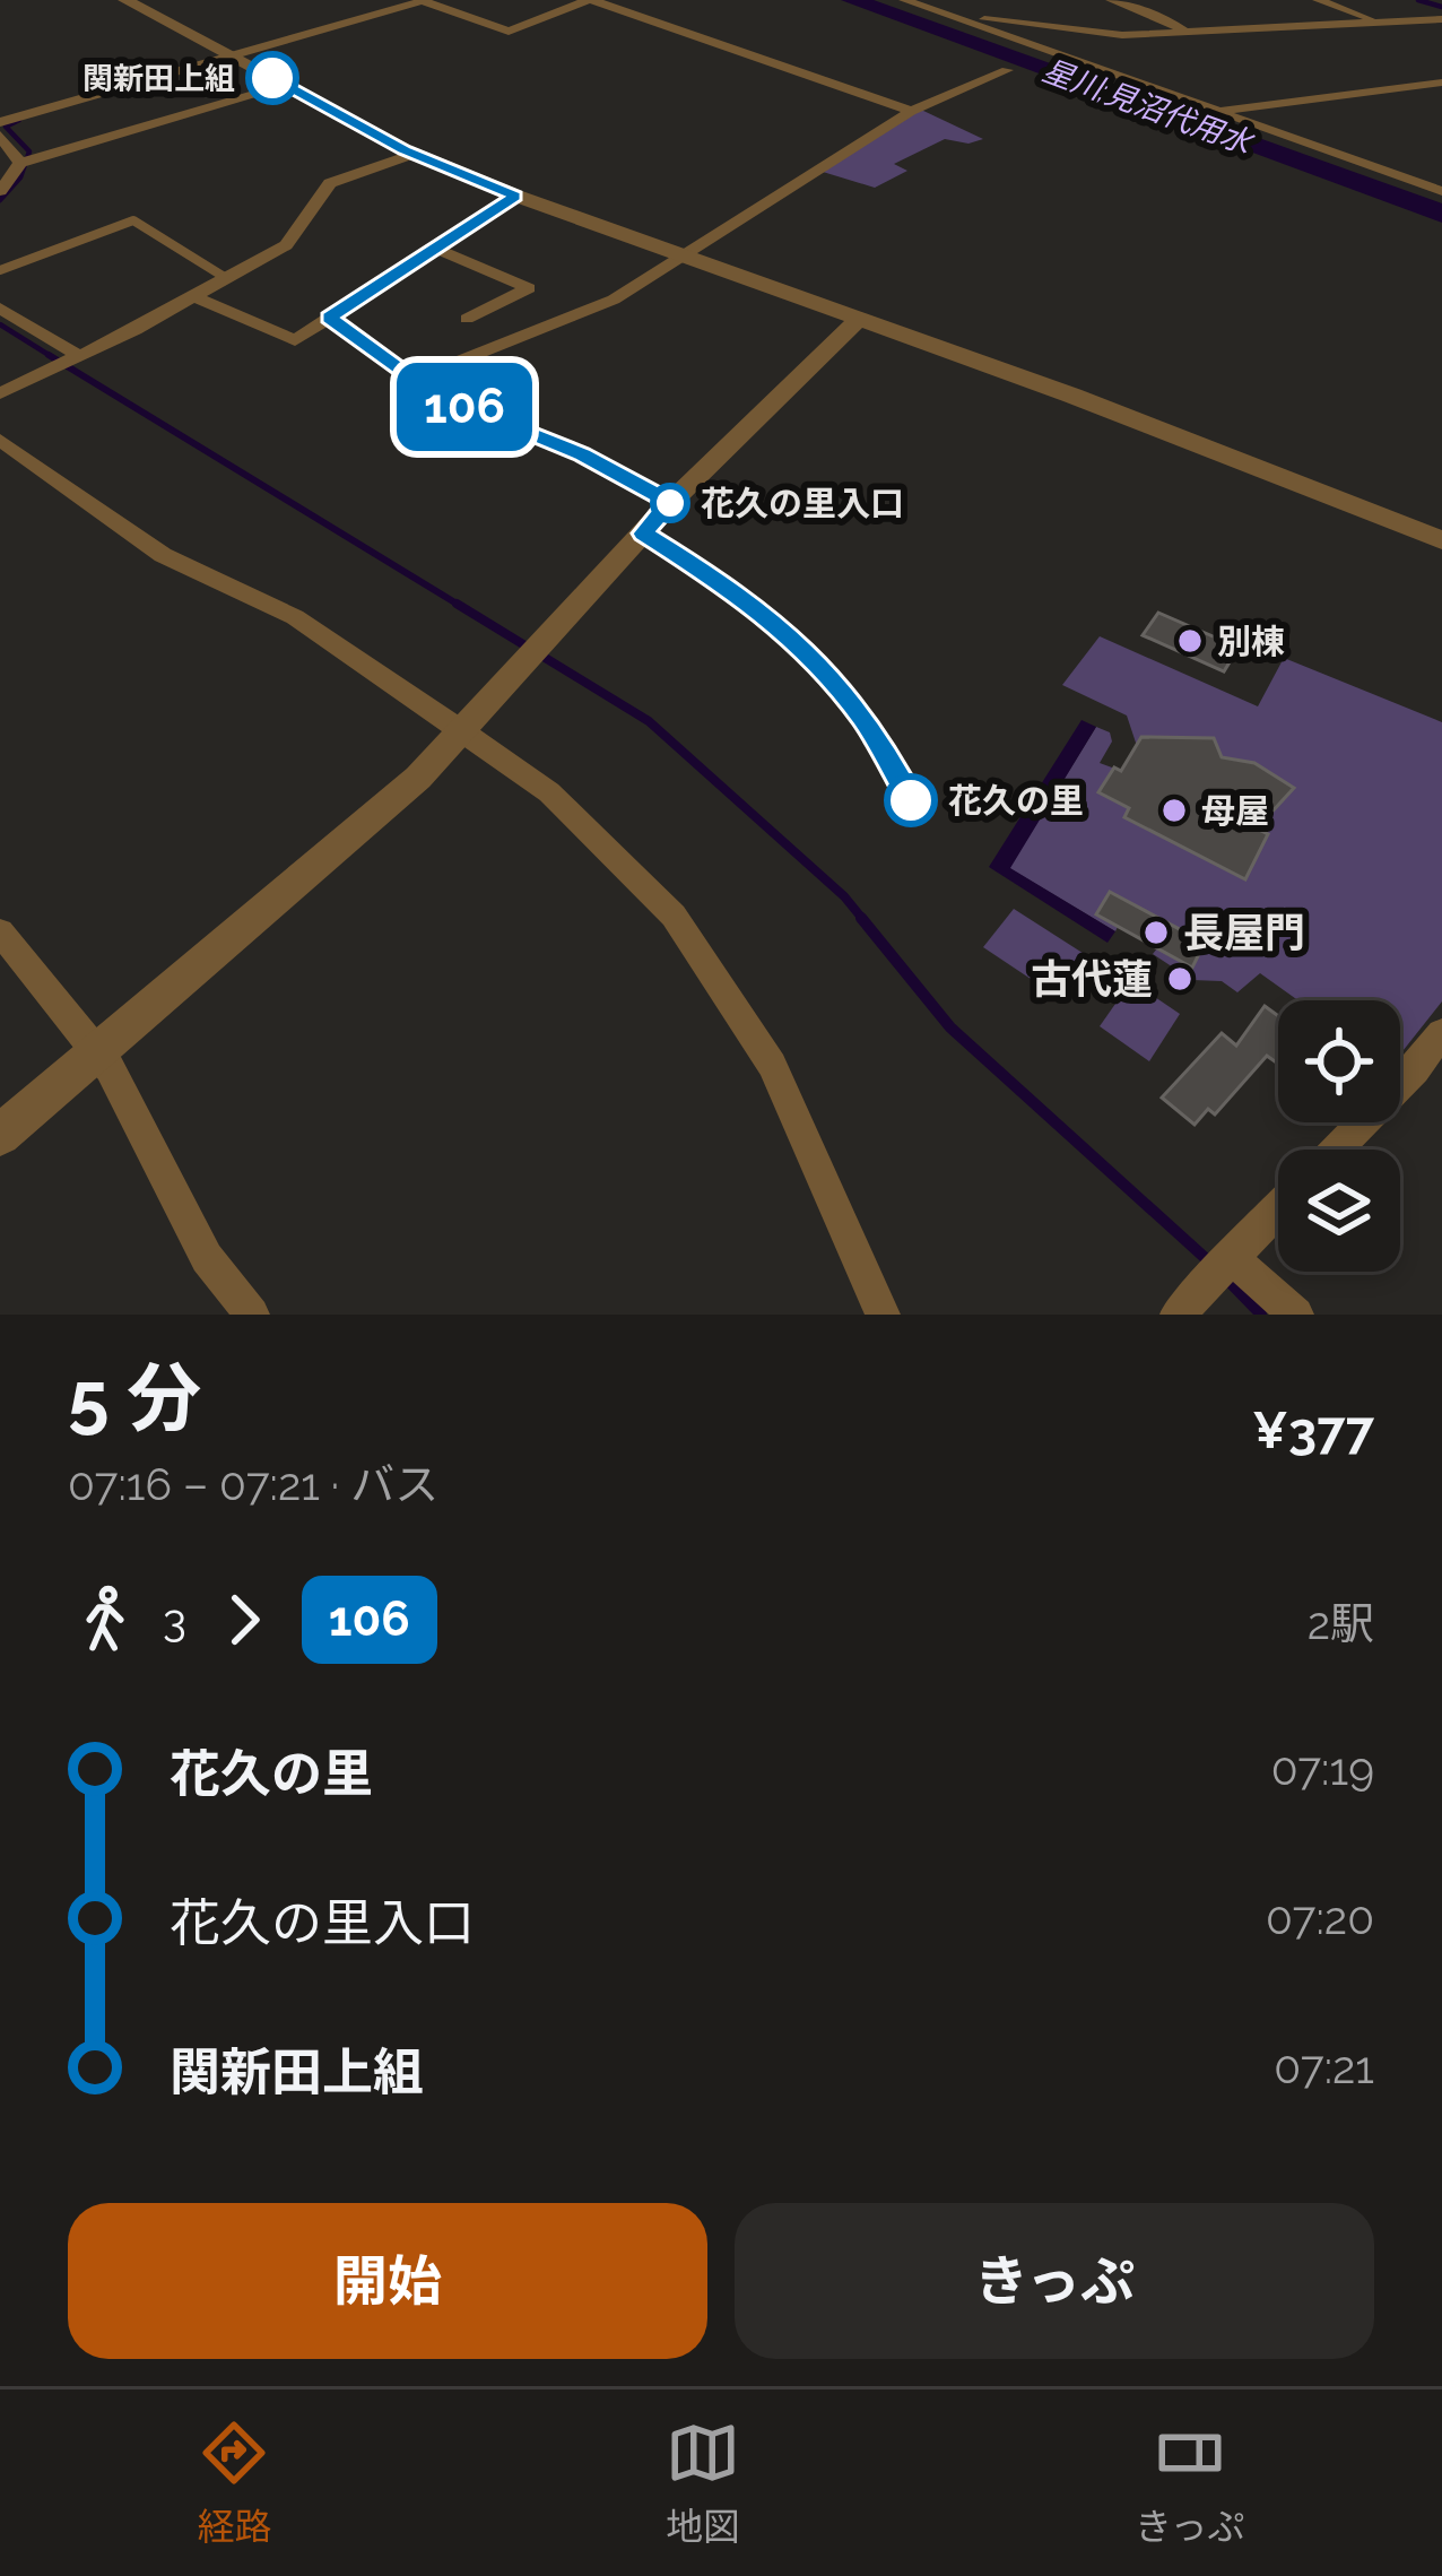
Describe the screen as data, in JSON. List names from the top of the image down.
{
  "water": ["星川;見沼代用水"],
  "places": [
    "関新田上組",
    "花久の里入口",
    "別棟",
    "花久の里",
    "母屋",
    "長屋門",
    "古代蓮"
  ],
  "lines": ["bus line 106"],
  "page": {
    "on_map": "106",
    "heading": ["5 分", "07:16 – 07:21 · バス", "¥377"],
    "legs": ["3", "106", "2駅"],
    "list": [
      {
        "name": "花久の里",
        "value": "07:19"
      },
      {
        "name": "花久の里入口",
        "value": "07:20"
      },
      {
        "name": "関新田上組",
        "value": "07:21"
      }
    ],
    "buttons": ["開始", "きっぷ"],
    "tabs": ["経路", "地図", "きっぷ"]
  }
}
